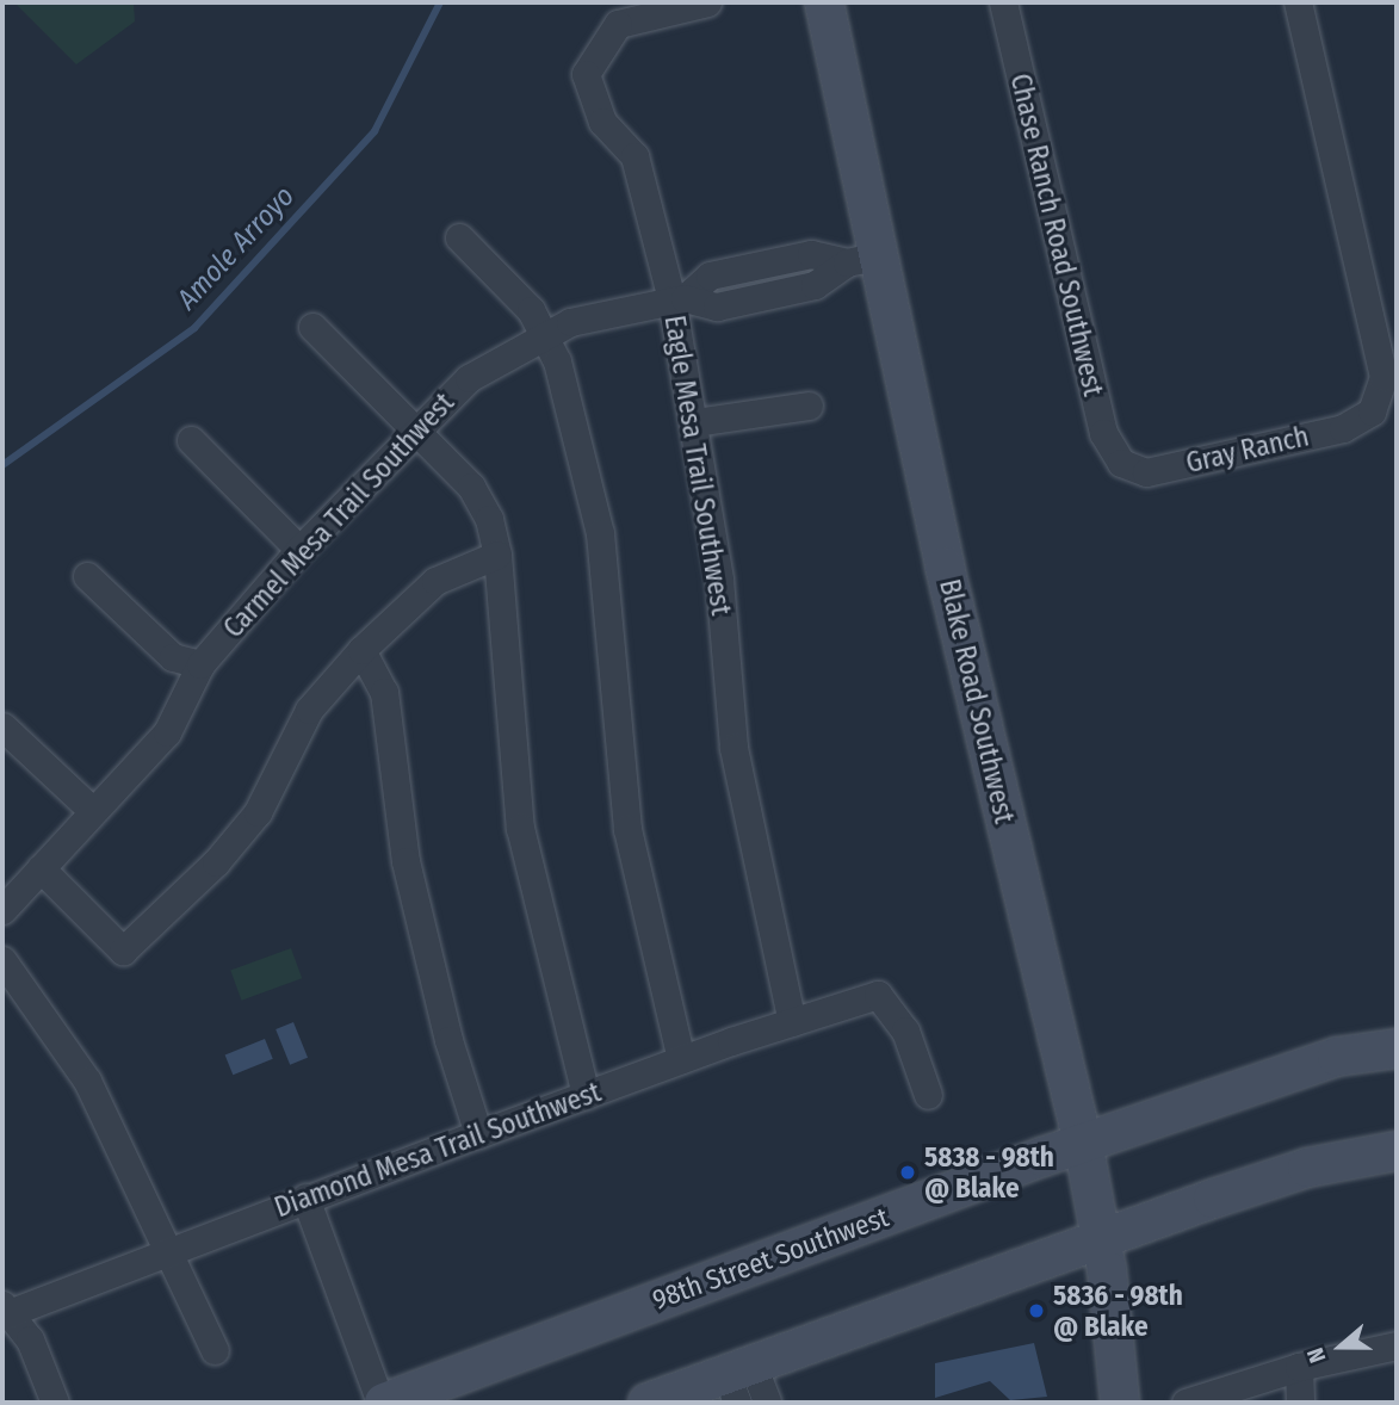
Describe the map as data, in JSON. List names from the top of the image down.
{
  "streets": {
    "main road": ["Blake Road Southwest", "98th Street Southwest"],
    "street": [
      "Chase Ranch Road Southwest",
      "Gray Ranch",
      "Eagle Mesa Trail Southwest",
      "Carmel Mesa Trail Southwest",
      "Diamond Mesa Trail Southwest"
    ]
  },
  "crossings": [
    ["Chase Ranch Road Southwest", "Gray Ranch"],
    ["Eagle Mesa Trail Southwest", "Carmel Mesa Trail Southwest"],
    ["Eagle Mesa Trail Southwest", "Diamond Mesa Trail Southwest"],
    ["Carmel Mesa Trail Southwest", "Blake Road Southwest"],
    ["Blake Road Southwest", "98th Street Southwest"]
  ],
  "water": ["Amole Arroyo"],
  "places": ["5838 - 98th @ Blake", "5836 - 98th @ Blake"],
  "north": "left"
}
